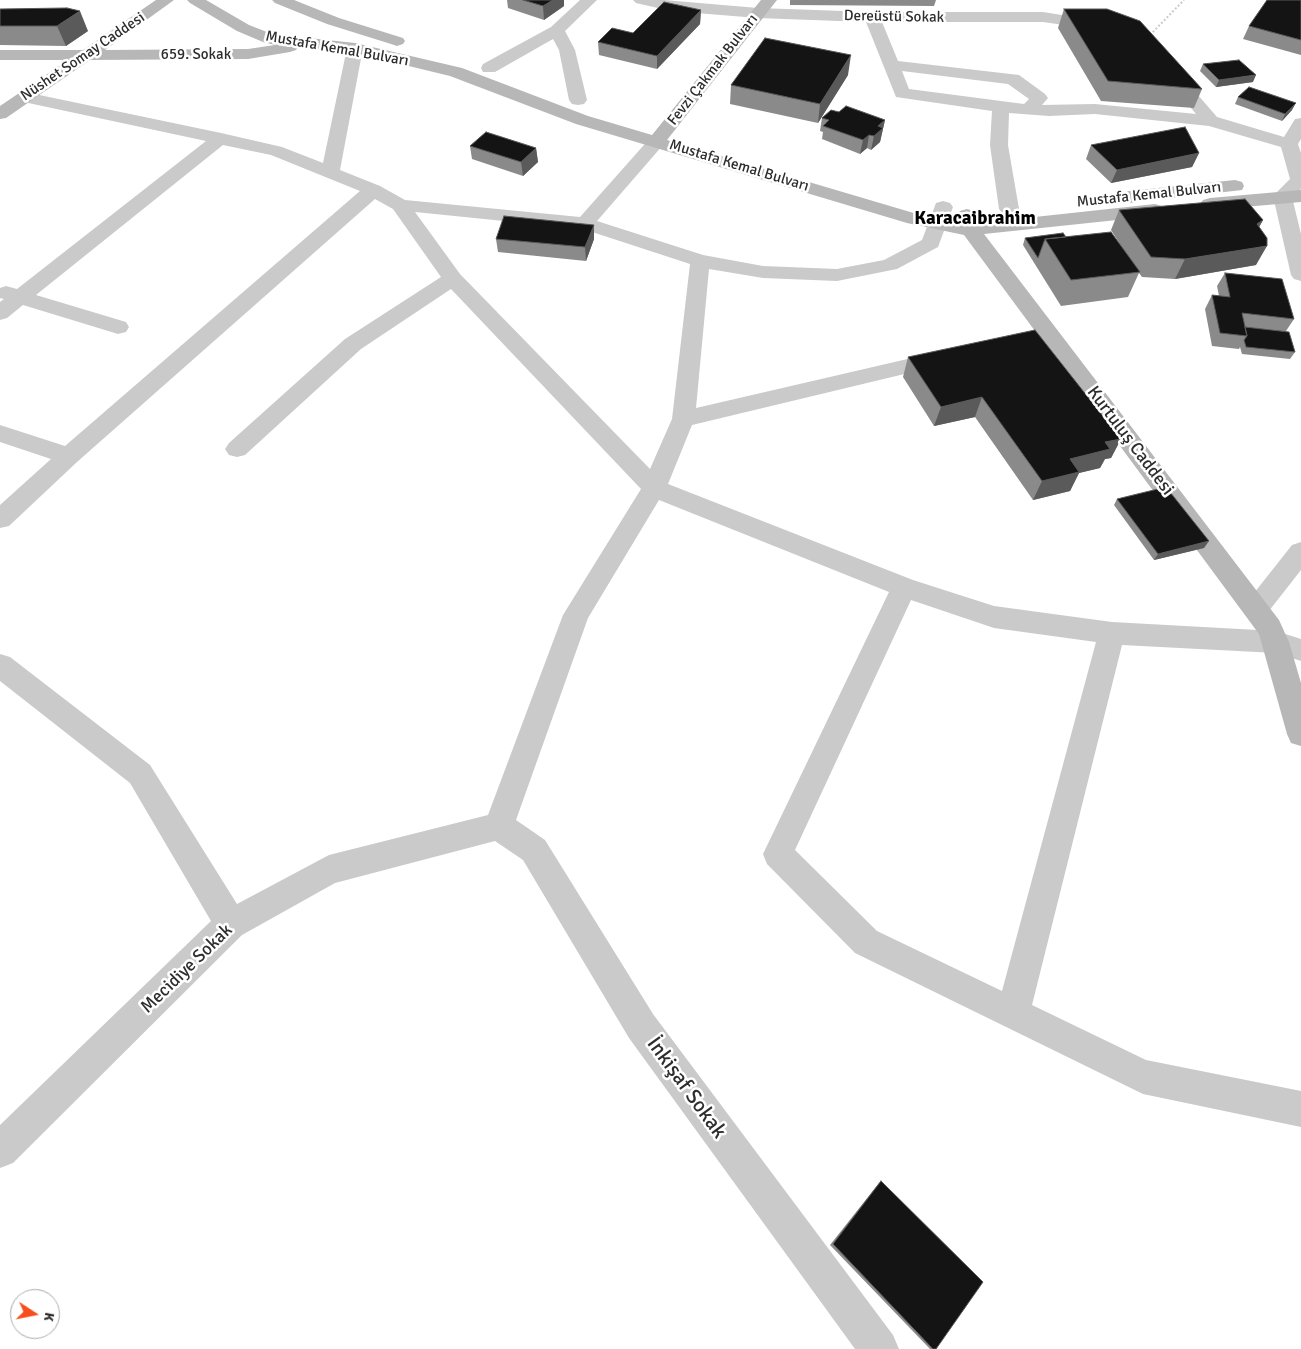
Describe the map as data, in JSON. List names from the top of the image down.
{
  "streets": {
    "main road": [
      "Mustafa Kemal Bulvarı",
      "659. Sokak",
      "Nüshet Somay Caddesi",
      "Fevzi Çakmak Bulvarı",
      "Kurtuluş Caddesi"
    ],
    "street": ["Dereüstü Sokak", "Mecidiye Sokak", "İnkişaf Sokak"]
  },
  "crossings": [
    ["Dereüstü Sokak", "Fevzi Çakmak Bulvarı"],
    ["Mustafa Kemal Bulvarı", "659. Sokak"],
    ["Mustafa Kemal Bulvarı", "Fevzi Çakmak Bulvarı"],
    ["Mustafa Kemal Bulvarı", "Kurtuluş Caddesi"],
    ["659. Sokak", "Nüshet Somay Caddesi"],
    ["Mecidiye Sokak", "İnkişaf Sokak"]
  ],
  "districts": ["Karacaibrahim"],
  "north": "right"
}
